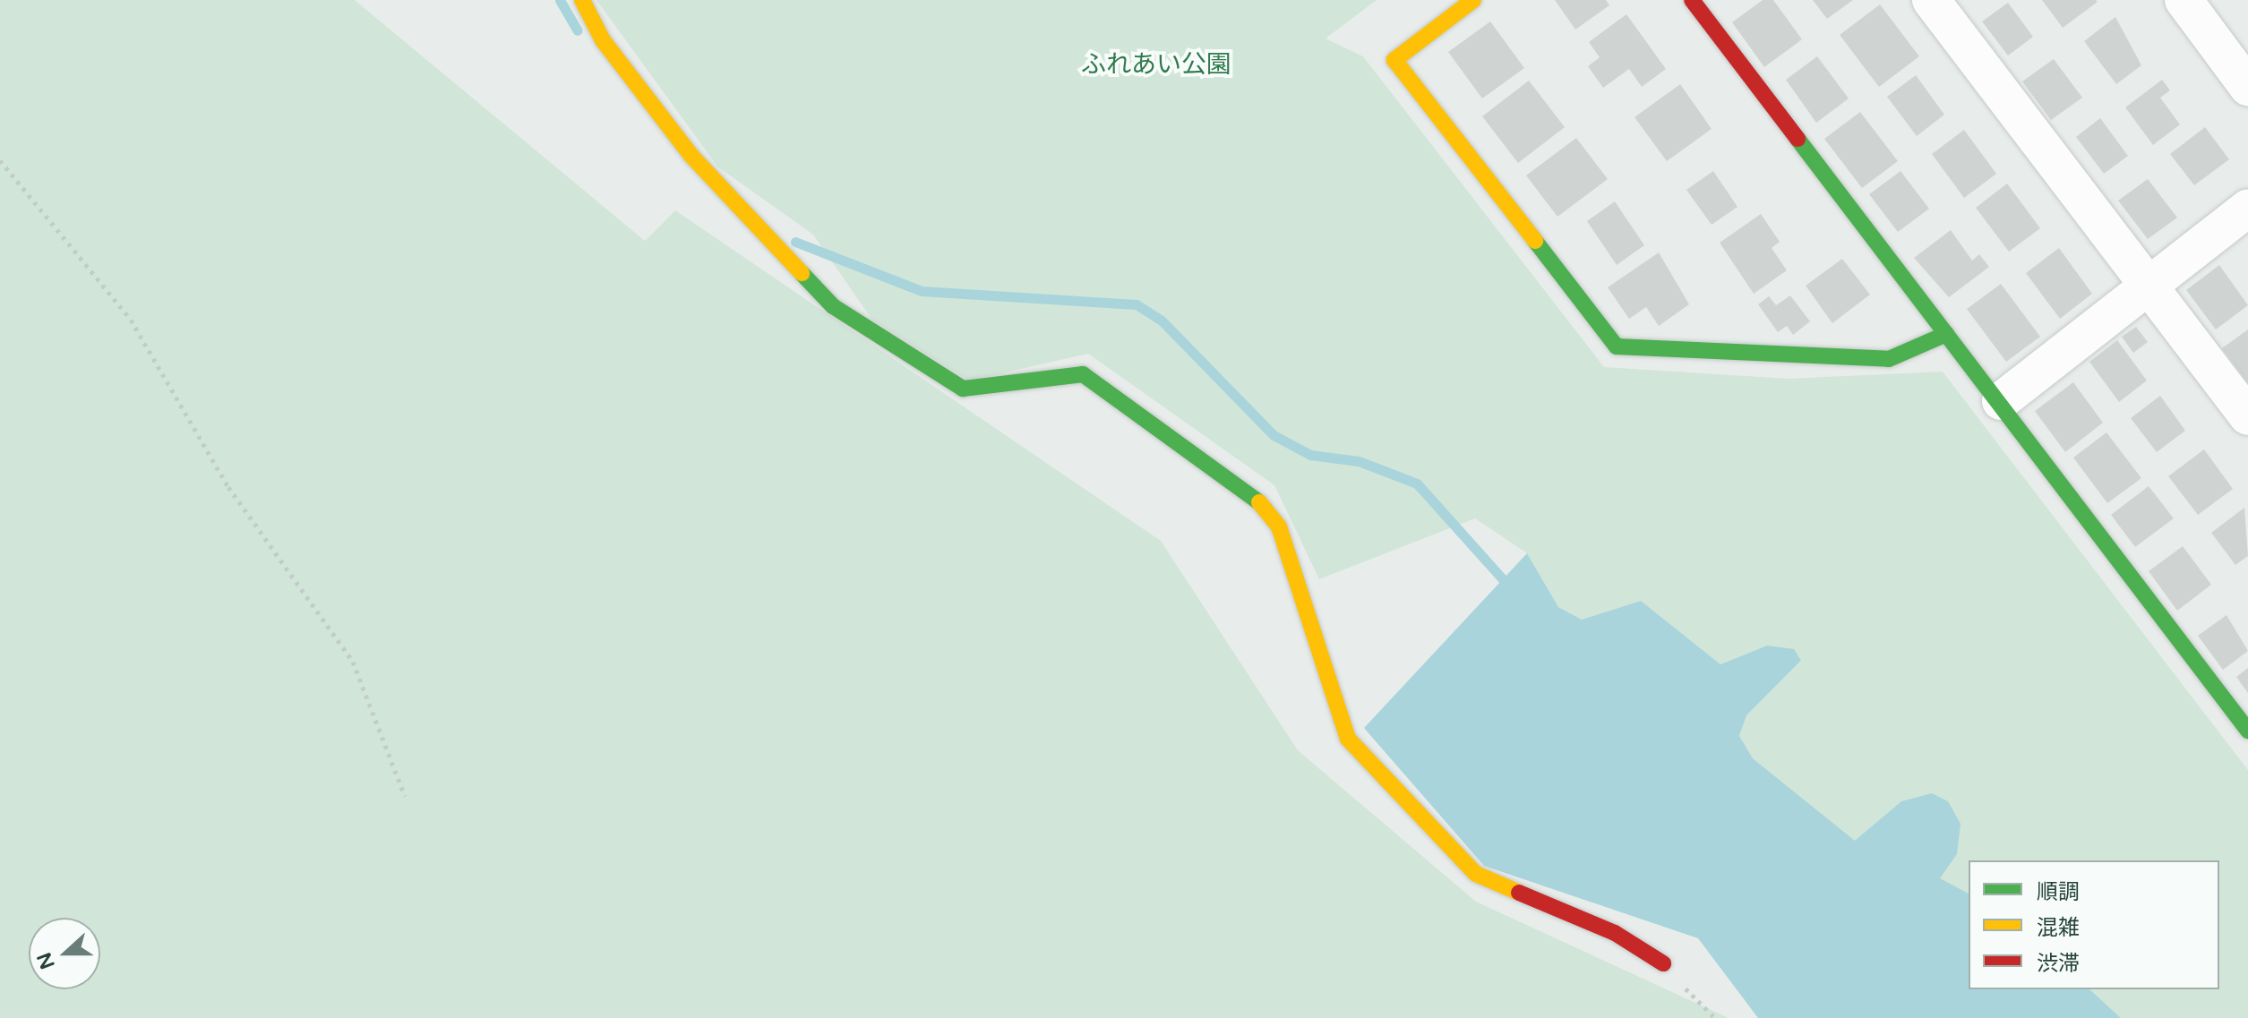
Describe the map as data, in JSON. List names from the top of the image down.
{
  "parks": ["ふれあい公園"],
  "legend": ["順調", "混雑", "渋滞"],
  "north": "left"
}
